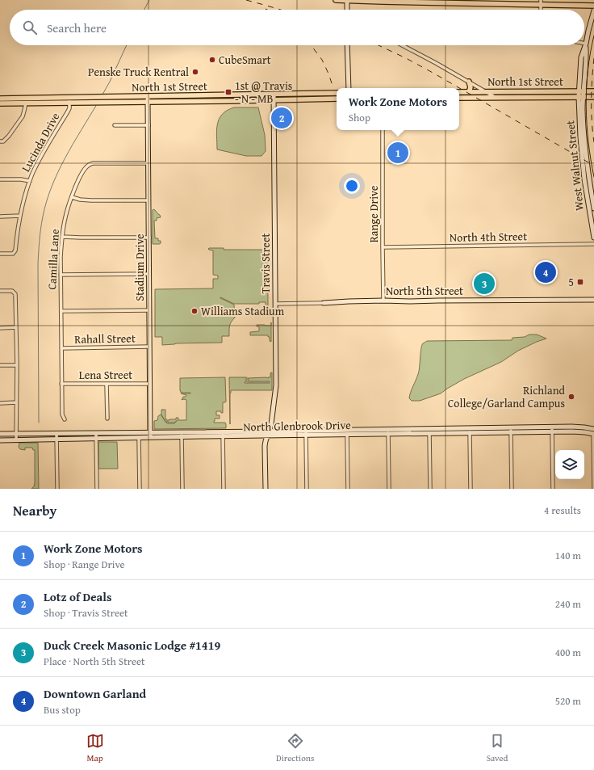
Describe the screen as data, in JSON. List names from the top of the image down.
{
  "streets": {
    "main road": [
      "North 1st Street",
      "West Walnut Street",
      "Travis Street",
      "Stadium Drive",
      "North 5th Street",
      "North Glenbrook Drive"
    ],
    "street": [
      "Lucinda Drive",
      "Range Drive",
      "North 4th Street",
      "Camilla Lane",
      "Rahall Street",
      "Lena Street"
    ]
  },
  "crossings": [
    ["North 1st Street", "Lucinda Drive"],
    ["North 1st Street", "West Walnut Street"],
    ["North 1st Street", "Travis Street"],
    ["North 1st Street", "Stadium Drive"],
    ["Range Drive", "North 4th Street"],
    ["Range Drive", "North 5th Street"],
    ["Camilla Lane", "Stadium Drive"],
    ["Camilla Lane", "Rahall Street"],
    ["Camilla Lane", "Lena Street"],
    ["Travis Street", "North 5th Street"],
    ["Travis Street", "North Glenbrook Drive"],
    ["Stadium Drive", "Rahall Street"],
    ["Stadium Drive", "Lena Street"],
    ["Stadium Drive", "North Glenbrook Drive"]
  ],
  "places": {
    "other": [
      "CubeSmart",
      "Penske Truck Rentral",
      "Williams Stadium",
      "Richland College/Garland Campus"
    ],
    "transit": ["1st @ Travis - N - MB", "5"]
  },
  "page": {
    "search": "Search here",
    "popup": ["Work Zone Motors", "Shop"],
    "pins": [
      "2",
      "1",
      "4",
      "3"
    ],
    "heading": ["Nearby", "4 results"],
    "list": [
      {
        "mark": "1",
        "name": "Work Zone Motors",
        "note": "Shop · Range Drive",
        "value": "140 m"
      },
      {
        "mark": "2",
        "name": "Lotz of Deals",
        "note": "Shop · Travis Street",
        "value": "240 m"
      },
      {
        "mark": "3",
        "name": "Duck Creek Masonic Lodge #1419",
        "note": "Place · North 5th Street",
        "value": "400 m"
      },
      {
        "mark": "4",
        "name": "Downtown Garland",
        "note": "Bus stop",
        "value": "520 m"
      }
    ],
    "nav": ["Map", "Directions", "Saved"]
  }
}
